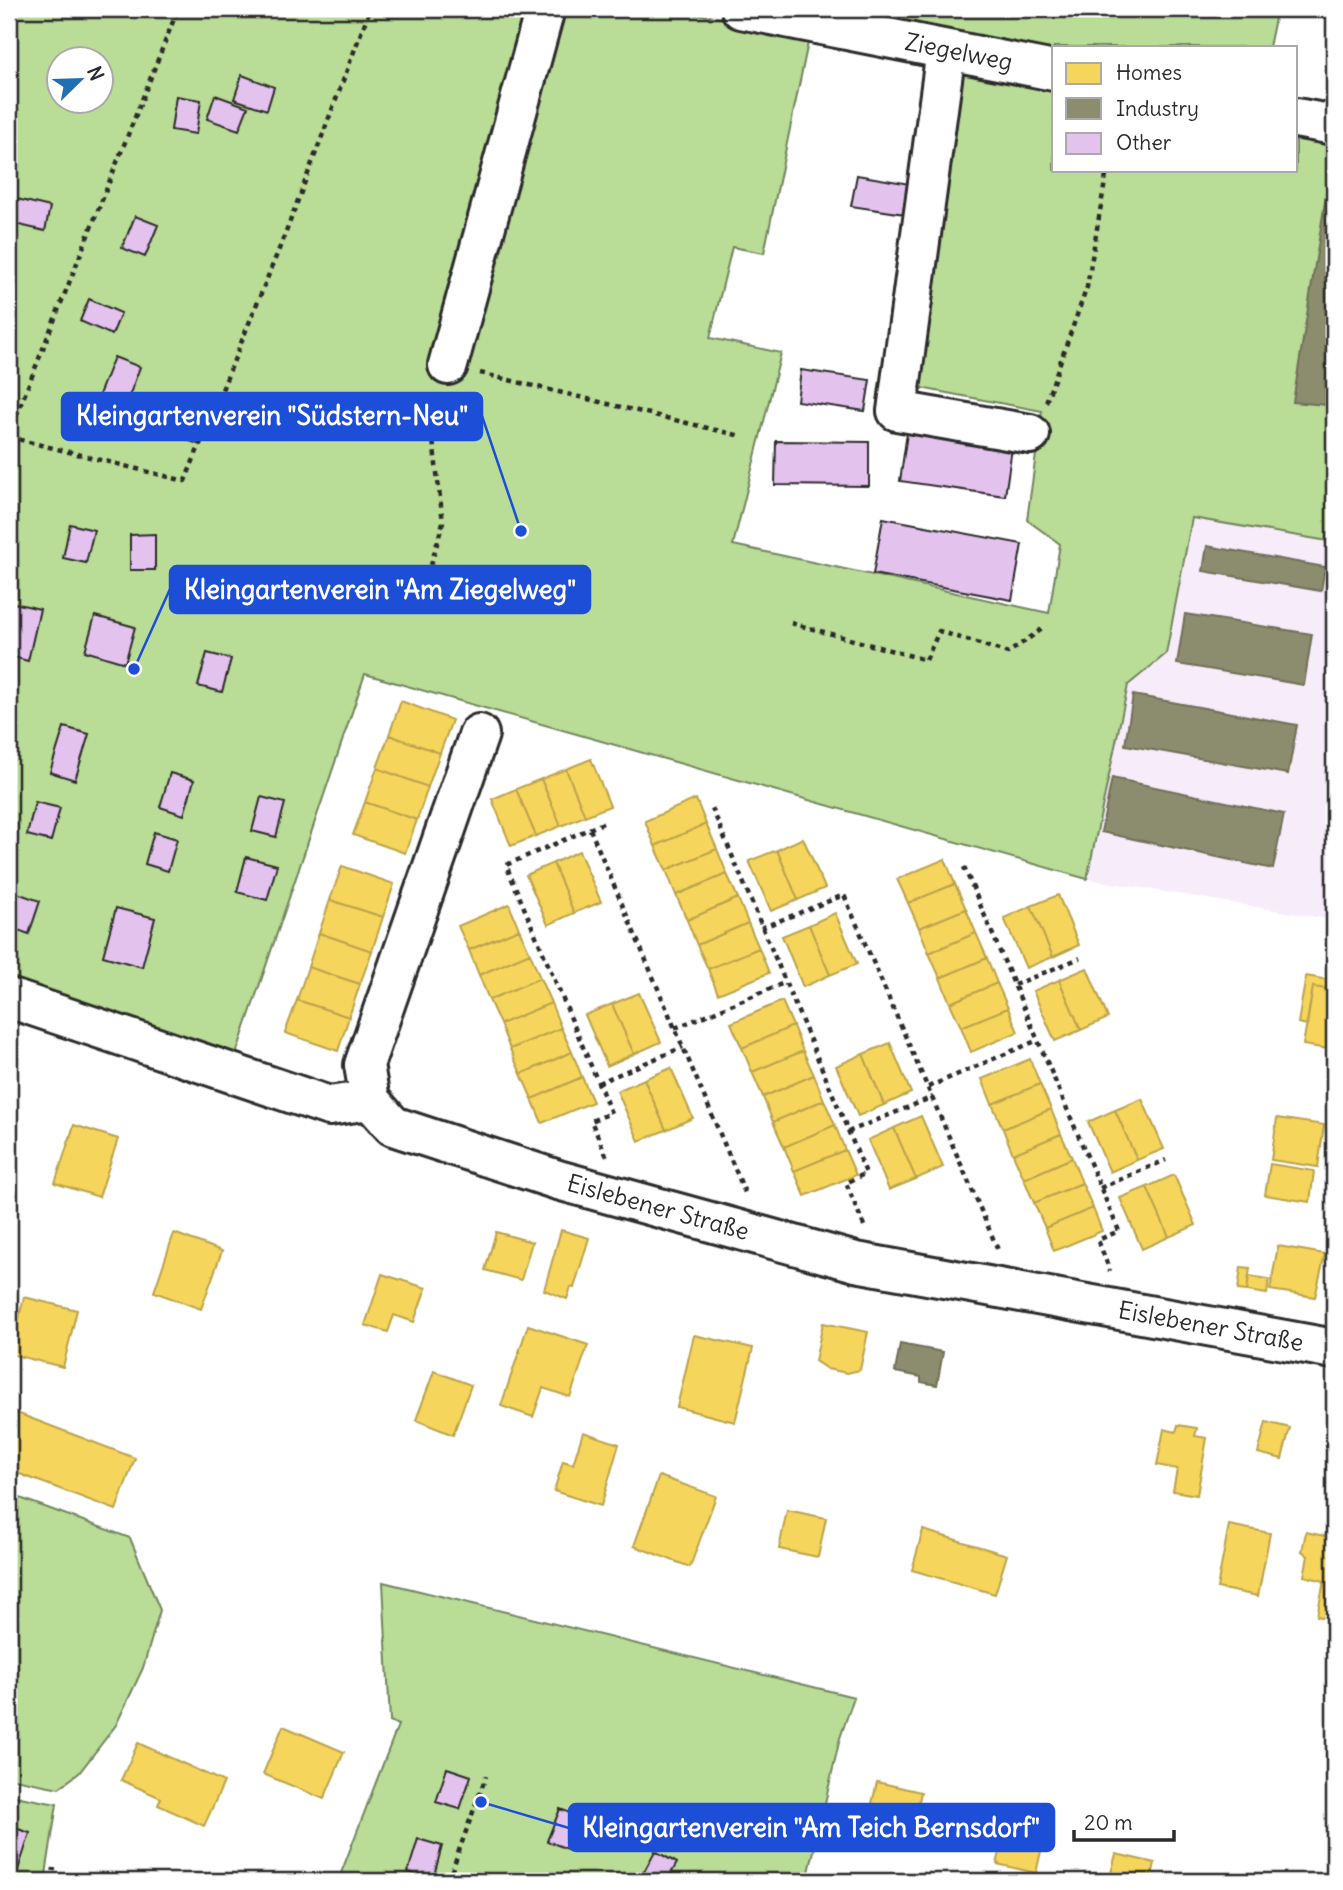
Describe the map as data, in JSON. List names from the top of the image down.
{
  "streets": {
    "street": ["Ziegelweg", "Eislebener Straße"]
  },
  "places": ["Kleingartenverein \"Südstern-Neu\"", "Kleingartenverein \"Am Ziegelweg\"", "Kleingartenverein \"Am Teich Bernsdorf\""],
  "legend": ["Homes", "Industry", "Other"],
  "scale_bar": "20 m",
  "north": "top right"
}
